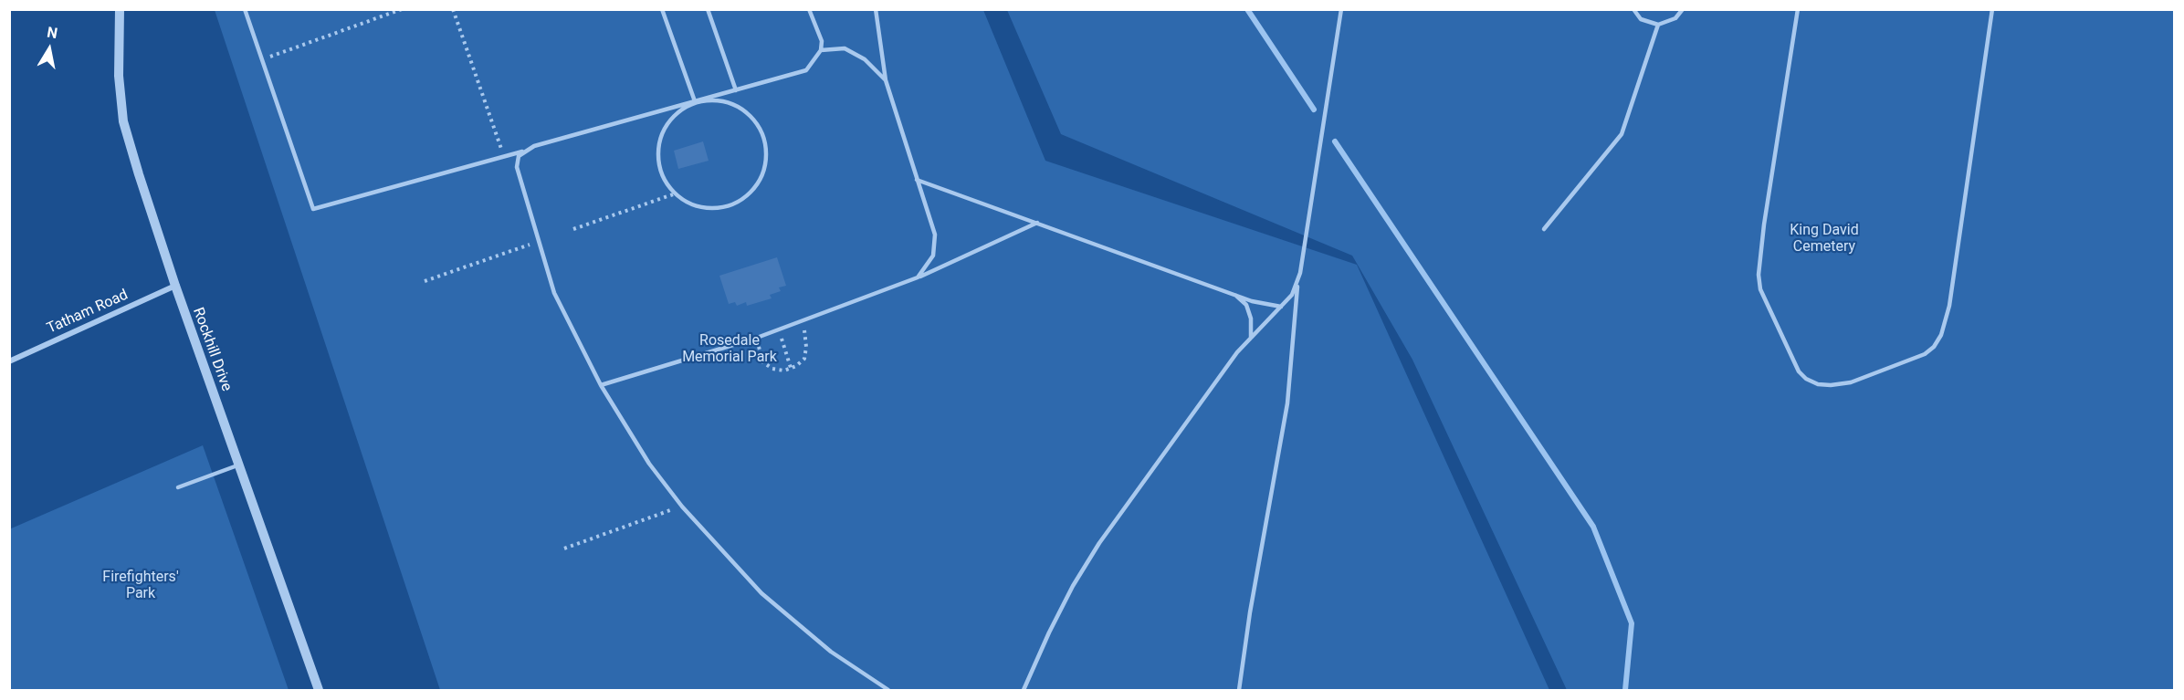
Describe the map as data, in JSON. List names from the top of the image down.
{
  "streets": {
    "street": ["Tatham Road", "Rockhill Drive"]
  },
  "crossings": [
    ["Tatham Road", "Rockhill Drive"]
  ],
  "parks": ["King David Cemetery", "Rosedale Memorial Park", "Firefighters' Park"],
  "north": "top"
}
